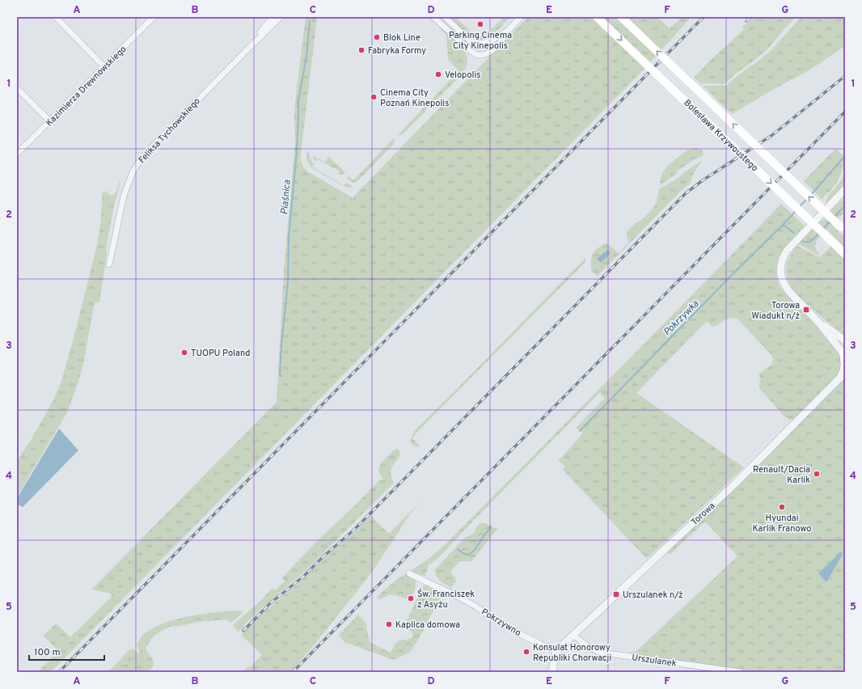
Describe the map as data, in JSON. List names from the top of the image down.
{
  "streets": {
    "main road": ["Bolesława Krzywoustego"],
    "street": [
      "Kazimierza Drewnowskiego",
      "Feliksa Tychowskiego",
      "Torowa",
      "Pokrzywno",
      "Urszulanek"
    ]
  },
  "crossings": [
    ["Torowa", "Pokrzywno"],
    ["Torowa", "Urszulanek"]
  ],
  "water": ["Piaśnica", "Pokrzywka"],
  "places": {
    "other": [
      "Parking Cinema City Kinepolis",
      "Blok Line",
      "Fabryka Formy",
      "Velopolis",
      "Cinema City Poznań Kinepolis",
      "TUOPU Poland",
      "Renault/Dacia Karlik",
      "Hyundai Karlik Franowo",
      "Św. Franciszek z Asyżu",
      "Kaplica domowa",
      "Konsulat Honorowy Republiki Chorwacji"
    ],
    "transit": ["Torowa Wiadukt n/ż", "Urszulanek n/ż"]
  },
  "scale_bar": "100 m",
  "grid": {
    "columns": [
      "A",
      "B",
      "C",
      "D",
      "E",
      "F",
      "G"
    ],
    "rows": [
      "1",
      "2",
      "3",
      "4",
      "5"
    ]
  }
}
